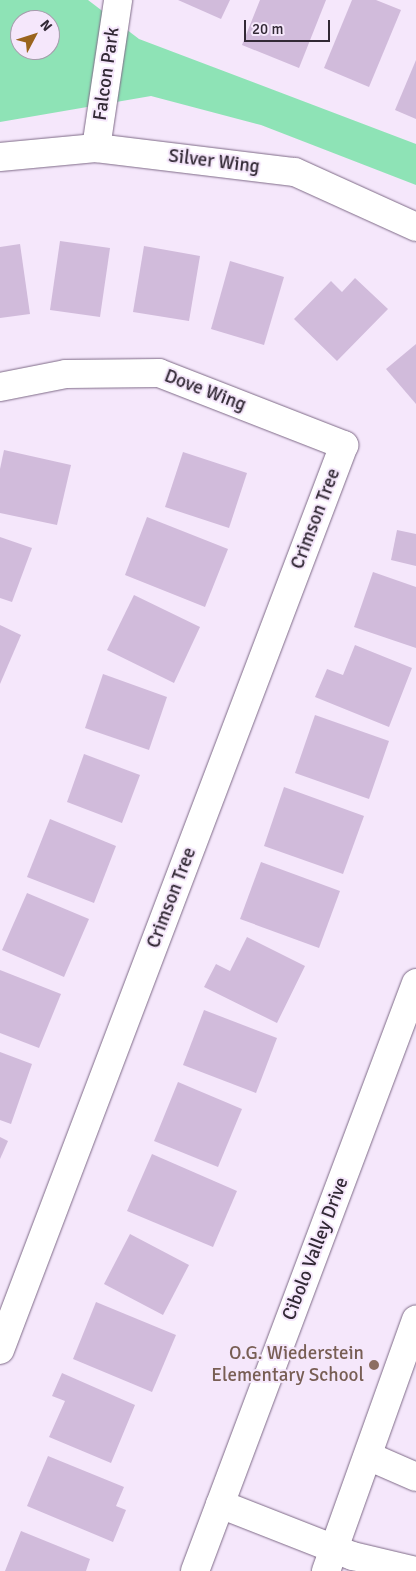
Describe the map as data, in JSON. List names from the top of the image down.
{
  "streets": {
    "street": [
      "Falcon Park",
      "Silver Wing",
      "Dove Wing",
      "Crimson Tree",
      "Cibolo Valley Drive"
    ]
  },
  "crossings": [
    ["Falcon Park", "Silver Wing"],
    ["Dove Wing", "Crimson Tree"]
  ],
  "places": ["O.G. Wiederstein Elementary School"],
  "scale_bar": "20 m",
  "north": "top right"
}
